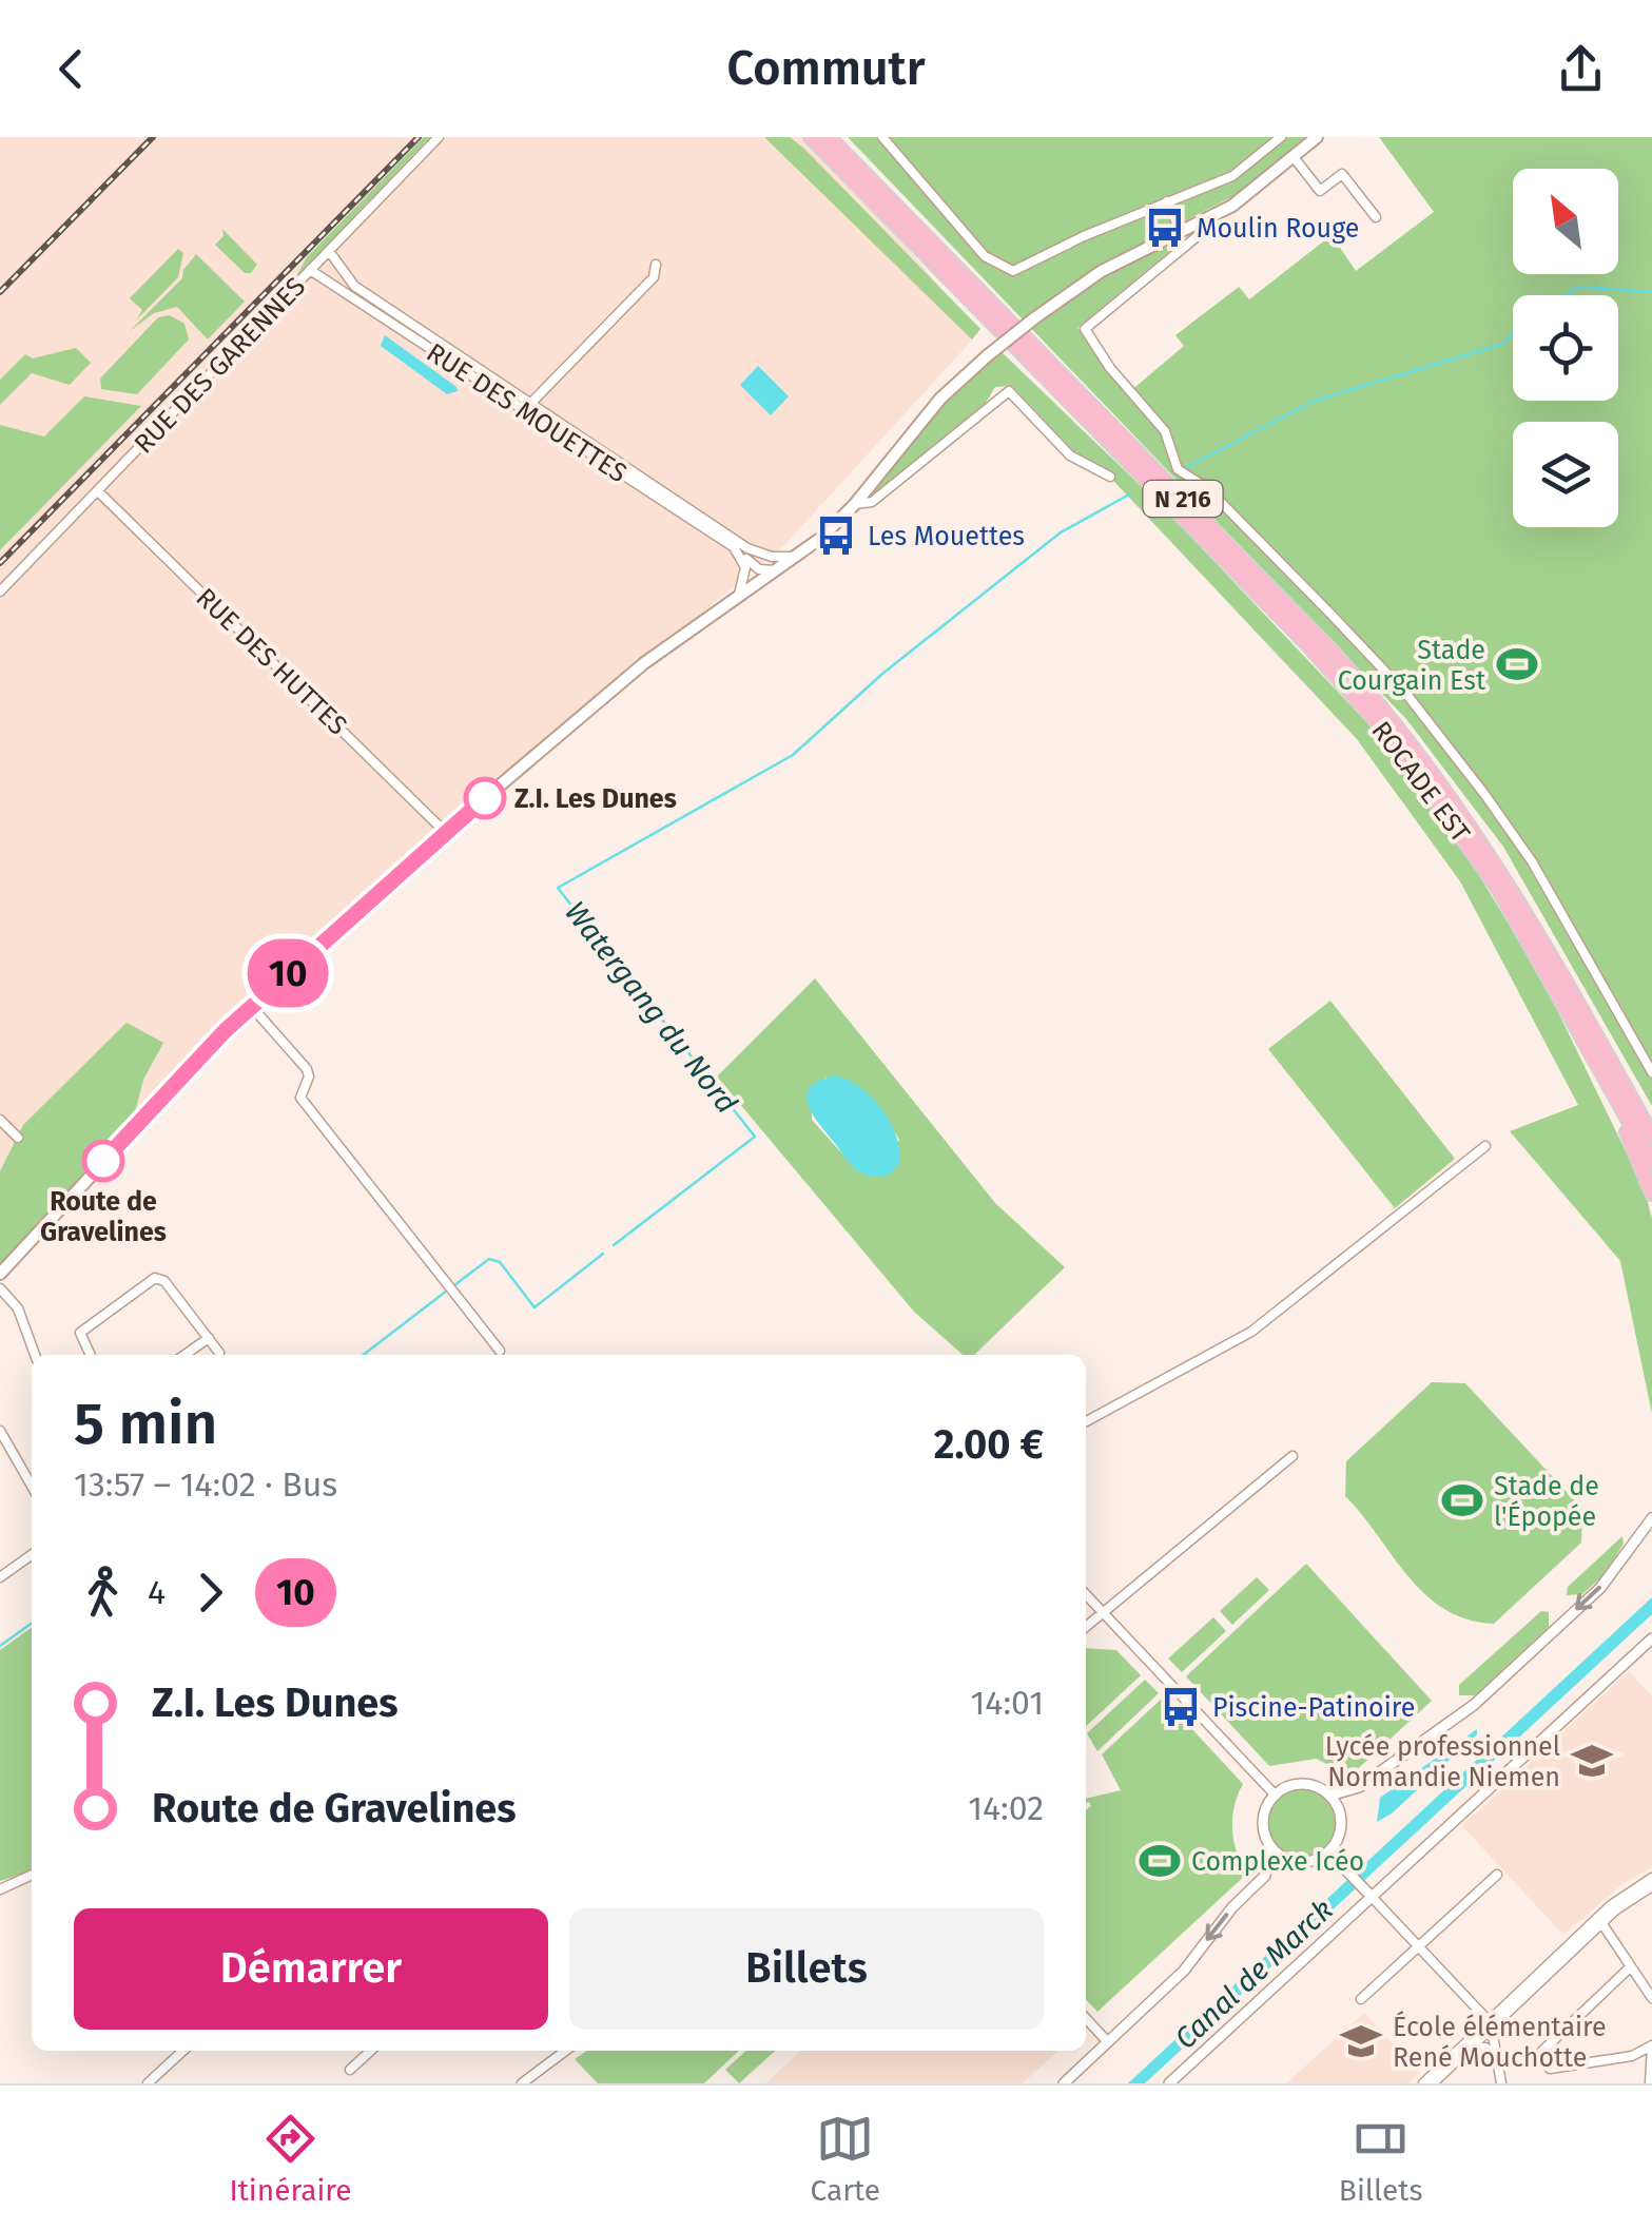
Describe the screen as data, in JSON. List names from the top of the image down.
{
  "streets": {
    "highway": ["N 216", "ROCADE EST"],
    "street": ["RUE DES GARENNES", "RUE DES MOUETTES", "RUE DES HUTTES"]
  },
  "crossings": [
    ["RUE DES GARENNES", "RUE DES MOUETTES"],
    ["RUE DES GARENNES", "RUE DES HUTTES"]
  ],
  "water": ["Watergang du Nord", "Canal de Marck"],
  "places": {
    "bus stop": ["Moulin Rouge", "Les Mouettes", "Piscine-Patinoire"],
    "sports": ["Stade Courgain Est", "Stade de l'Épopée", "Complexe Icéo"],
    "other": ["Z.I. Les Dunes", "Route de Gravelines"],
    "school or university": ["Lycée professionnel Normandie Niemen", "École élémentaire René Mouchotte"]
  },
  "lines": ["bus line 10"],
  "north": "top left",
  "page": {
    "header": "Commutr",
    "on_map": "10",
    "heading": ["5 min", "13:57 – 14:02 · Bus", "2.00 €"],
    "legs": ["4", "10"],
    "list": [
      {
        "name": "Z.I. Les Dunes",
        "value": "14:01"
      },
      {
        "name": "Route de Gravelines",
        "value": "14:02"
      }
    ],
    "buttons": ["Démarrer", "Billets"],
    "tabs": ["Itinéraire", "Carte", "Billets"]
  }
}
